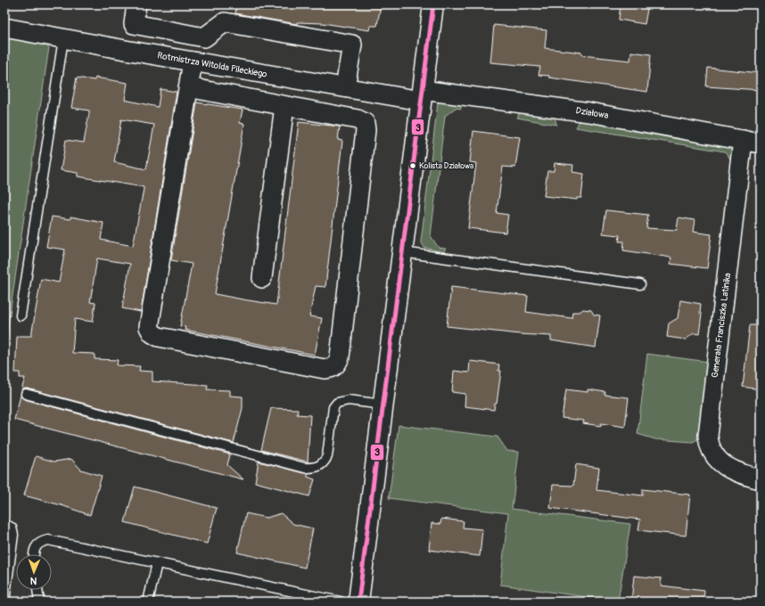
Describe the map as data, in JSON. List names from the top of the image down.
{
  "streets": {
    "street": ["Rotmistrza Witolda Pileckiego", "Działowa", "Generała Franciszka Latinika"]
  },
  "crossings": [
    ["Rotmistrza Witolda Pileckiego", "Działowa"],
    ["Działowa", "Generała Franciszka Latinika"]
  ],
  "places": ["Kolista Działowa"],
  "lines": ["transit line 3"],
  "north": "bottom"
}
